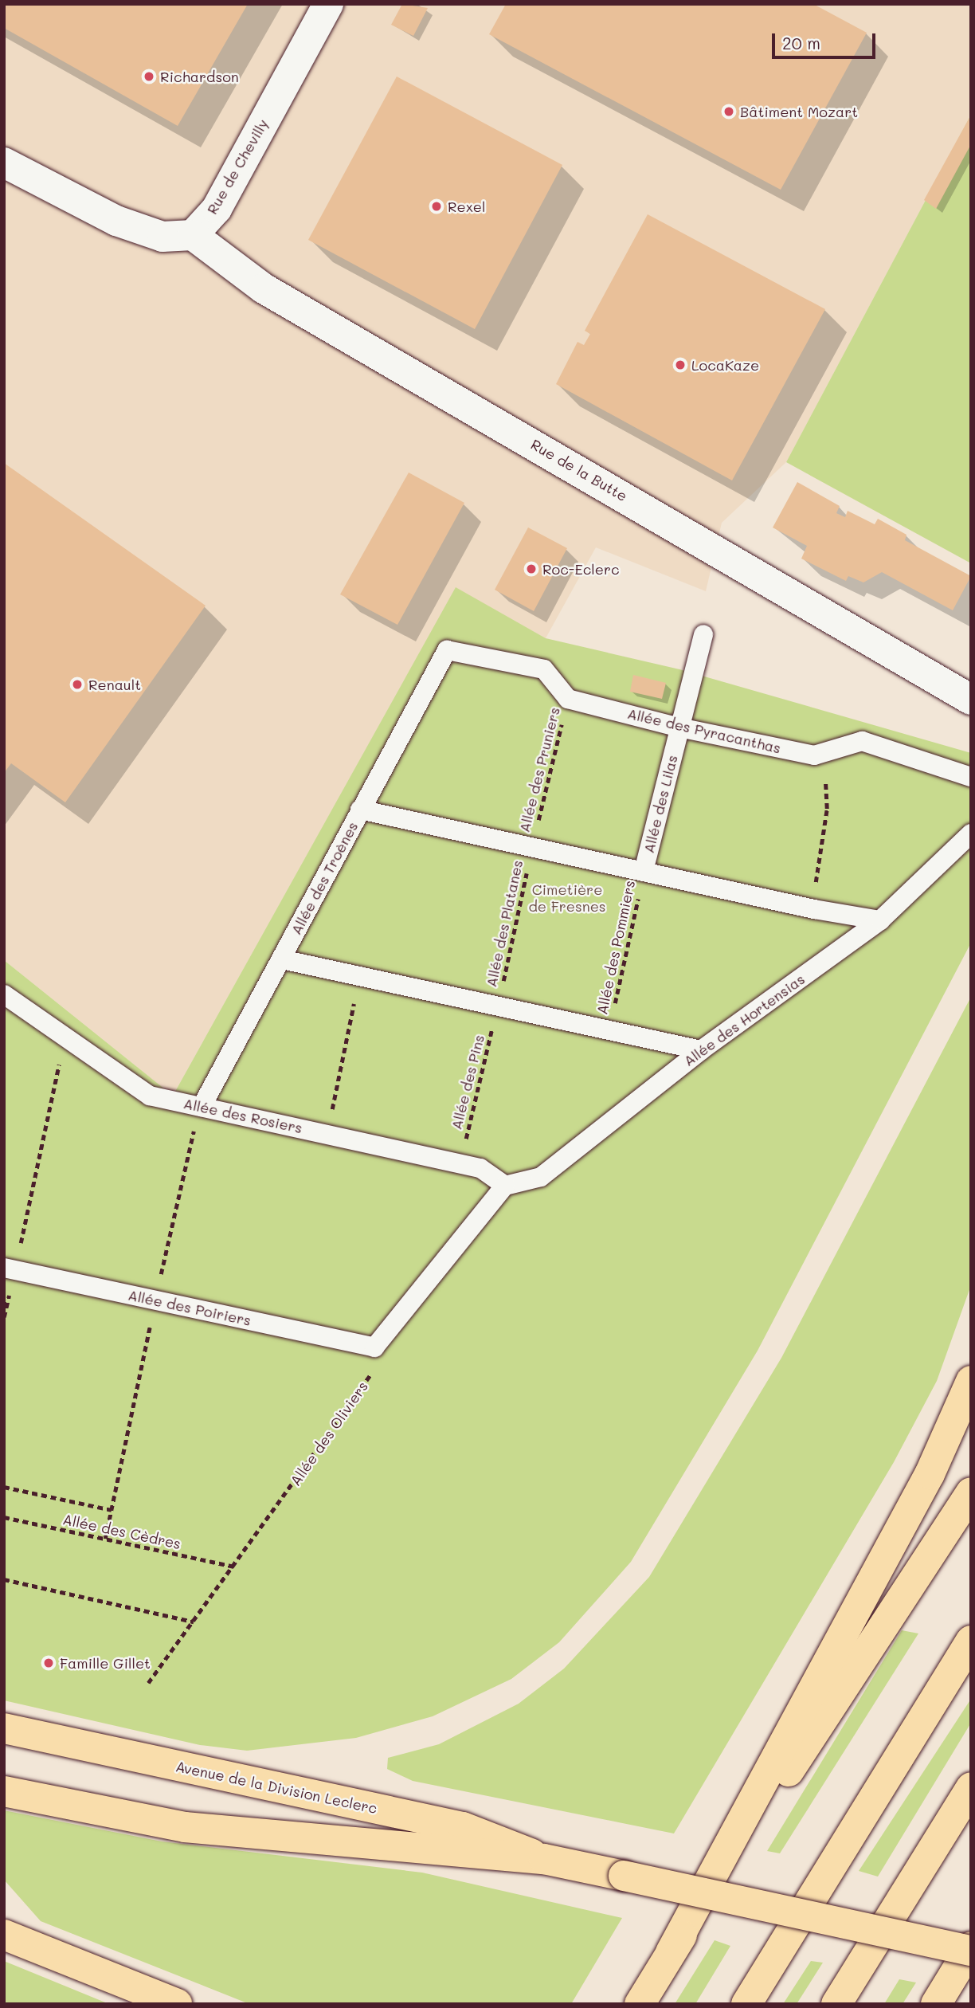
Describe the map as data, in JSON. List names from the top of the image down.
{
  "streets": {
    "highway": ["Avenue de la Division Leclerc"],
    "street": ["Rue de Chevilly", "Rue de la Butte"],
    "lane": [
      "Allée des Pyracanthas",
      "Allée des Lilas",
      "Allée des Troènes",
      "Allée des Hortensias",
      "Allée des Rosiers",
      "Allée des Poiriers"
    ],
    "path": [
      "Allée des Pruniers",
      "Allée des Platanes",
      "Allée des Pommiers",
      "Allée des Pins",
      "Allée des Oliviers",
      "Allée des Cèdres"
    ]
  },
  "crossings": [
    ["Rue de Chevilly", "Rue de la Butte"],
    ["Allée des Pyracanthas", "Allée des Pruniers"],
    ["Allée des Pyracanthas", "Allée des Lilas"],
    ["Allée des Pyracanthas", "Allée des Troènes"],
    ["Allée des Pruniers", "Allée des Troènes"],
    ["Allée des Pruniers", "Allée des Platanes"],
    ["Allée des Lilas", "Allée des Pommiers"],
    ["Allée des Troènes", "Allée des Rosiers"],
    ["Allée des Platanes", "Allée des Pins"],
    ["Allée des Hortensias", "Allée des Rosiers"],
    ["Allée des Pins", "Allée des Rosiers"],
    ["Allée des Poiriers", "Allée des Oliviers"],
    ["Allée des Oliviers", "Allée des Cèdres"]
  ],
  "parks": ["Cimetière de Fresnes"],
  "places": [
    "Richardson",
    "Bâtiment Mozart",
    "Rexel",
    "LocaKaze",
    "Roc-Eclerc",
    "Renault",
    "Famille Gillet"
  ],
  "scale_bar": "20 m"
}
